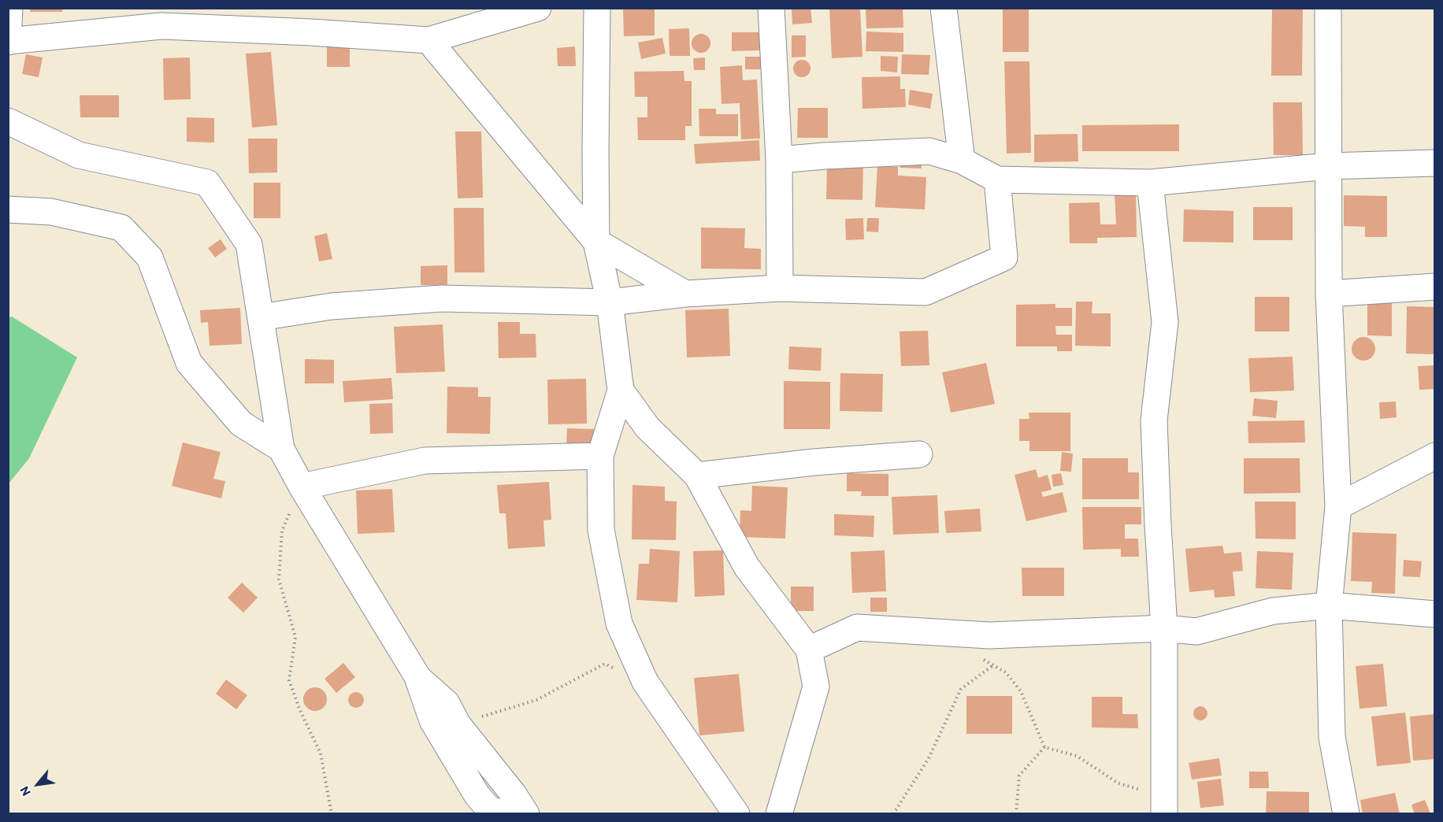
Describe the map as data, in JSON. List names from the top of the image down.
{
  "north": "bottom left"
}
